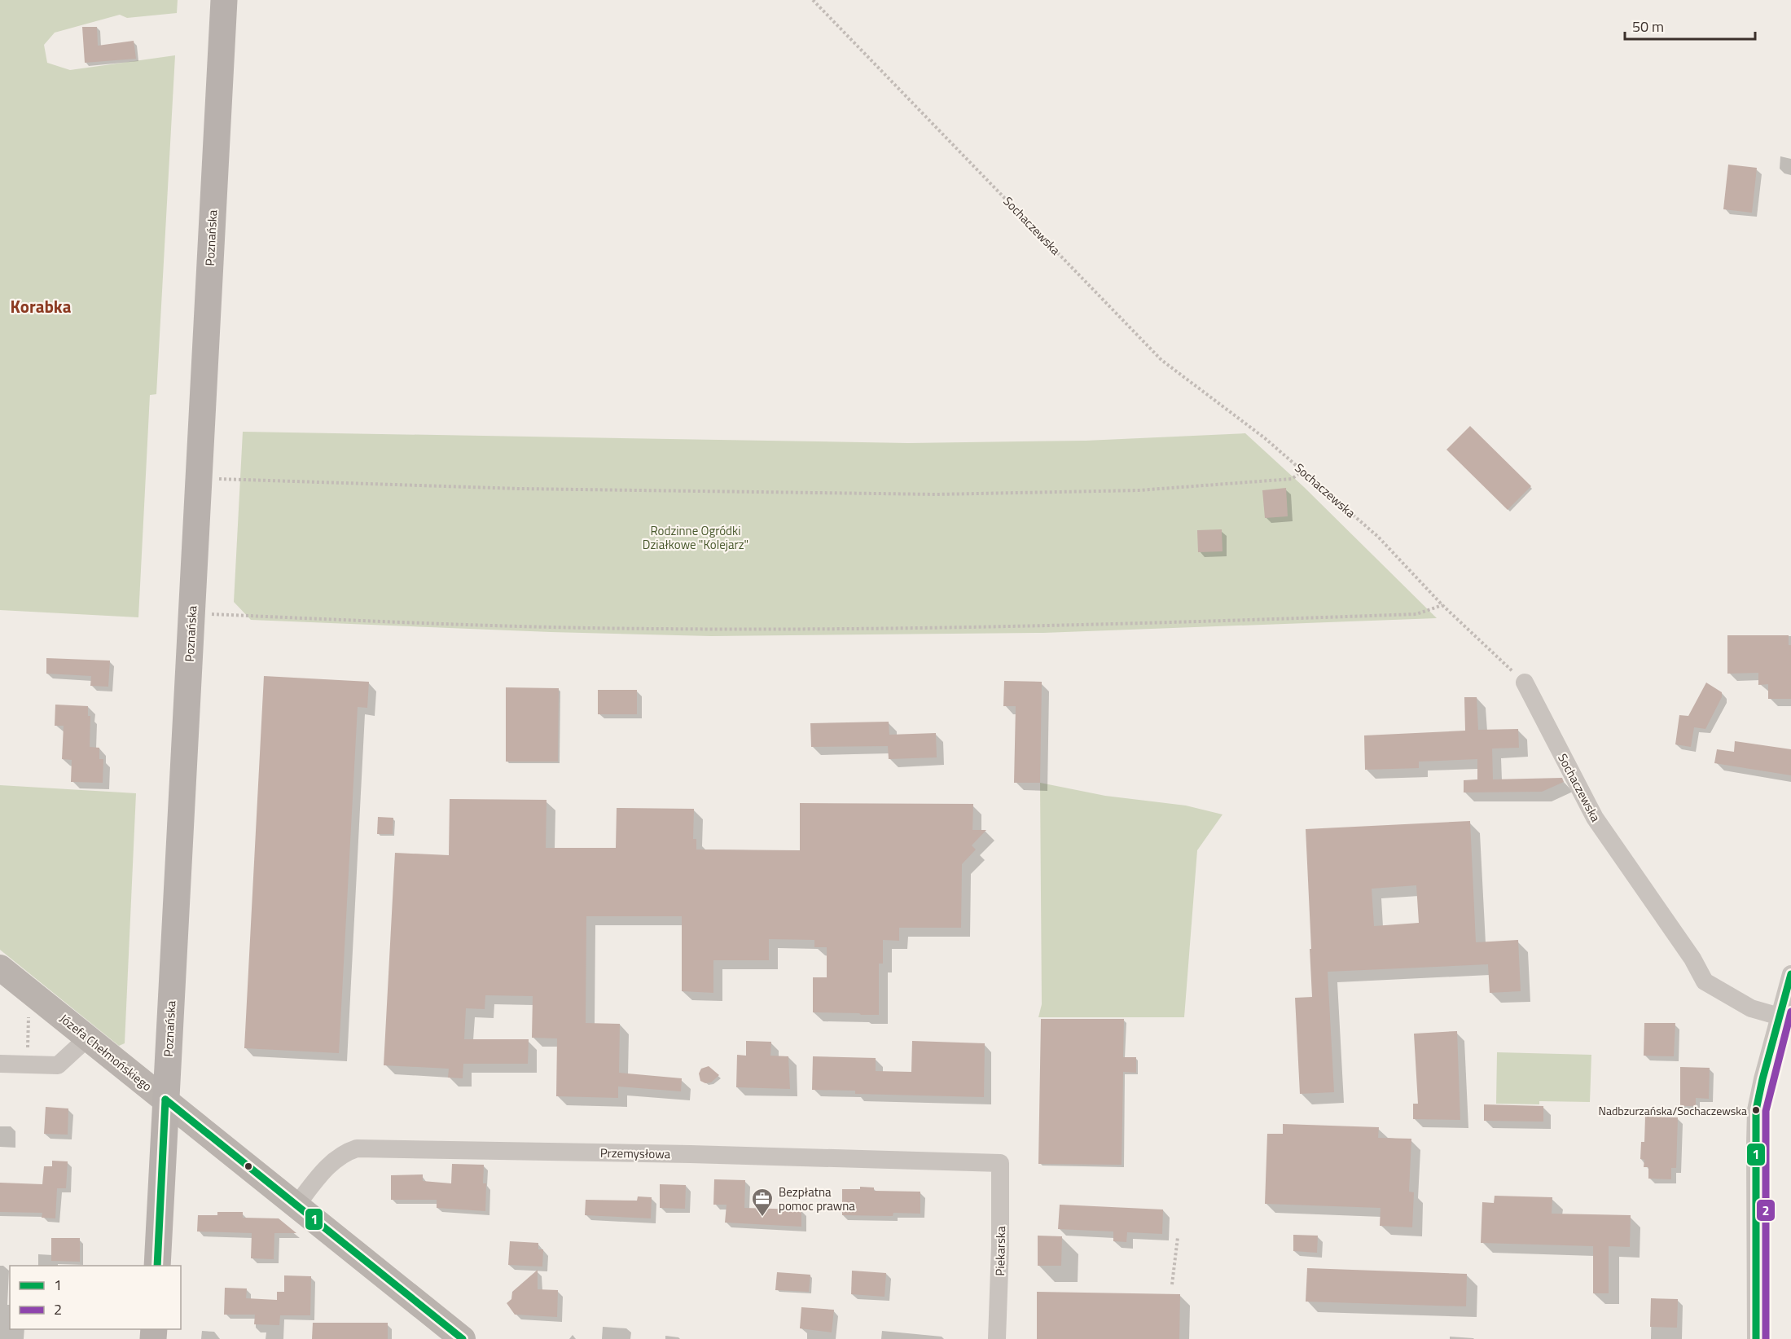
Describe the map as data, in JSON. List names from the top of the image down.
{
  "streets": {
    "main road": ["Poznańska"],
    "street": [
      "Sochaczewska",
      "Józefa Chełmońskiego",
      "Przemysłowa",
      "Piekarska"
    ]
  },
  "crossings": [
    ["Poznańska", "Józefa Chełmońskiego"],
    ["Józefa Chełmońskiego", "Przemysłowa"],
    ["Przemysłowa", "Piekarska"]
  ],
  "districts": ["Korabka"],
  "parks": ["Rodzinne Ogródki Działkowe \"Kolejarz\""],
  "places": {
    "other": ["Nadbzurzańska/Sochaczewska"],
    "office": ["Bezpłatna pomoc prawna"]
  },
  "lines": ["transit line 1", "transit line 2"],
  "legend": ["1", "2"],
  "scale_bar": "50 m"
}
